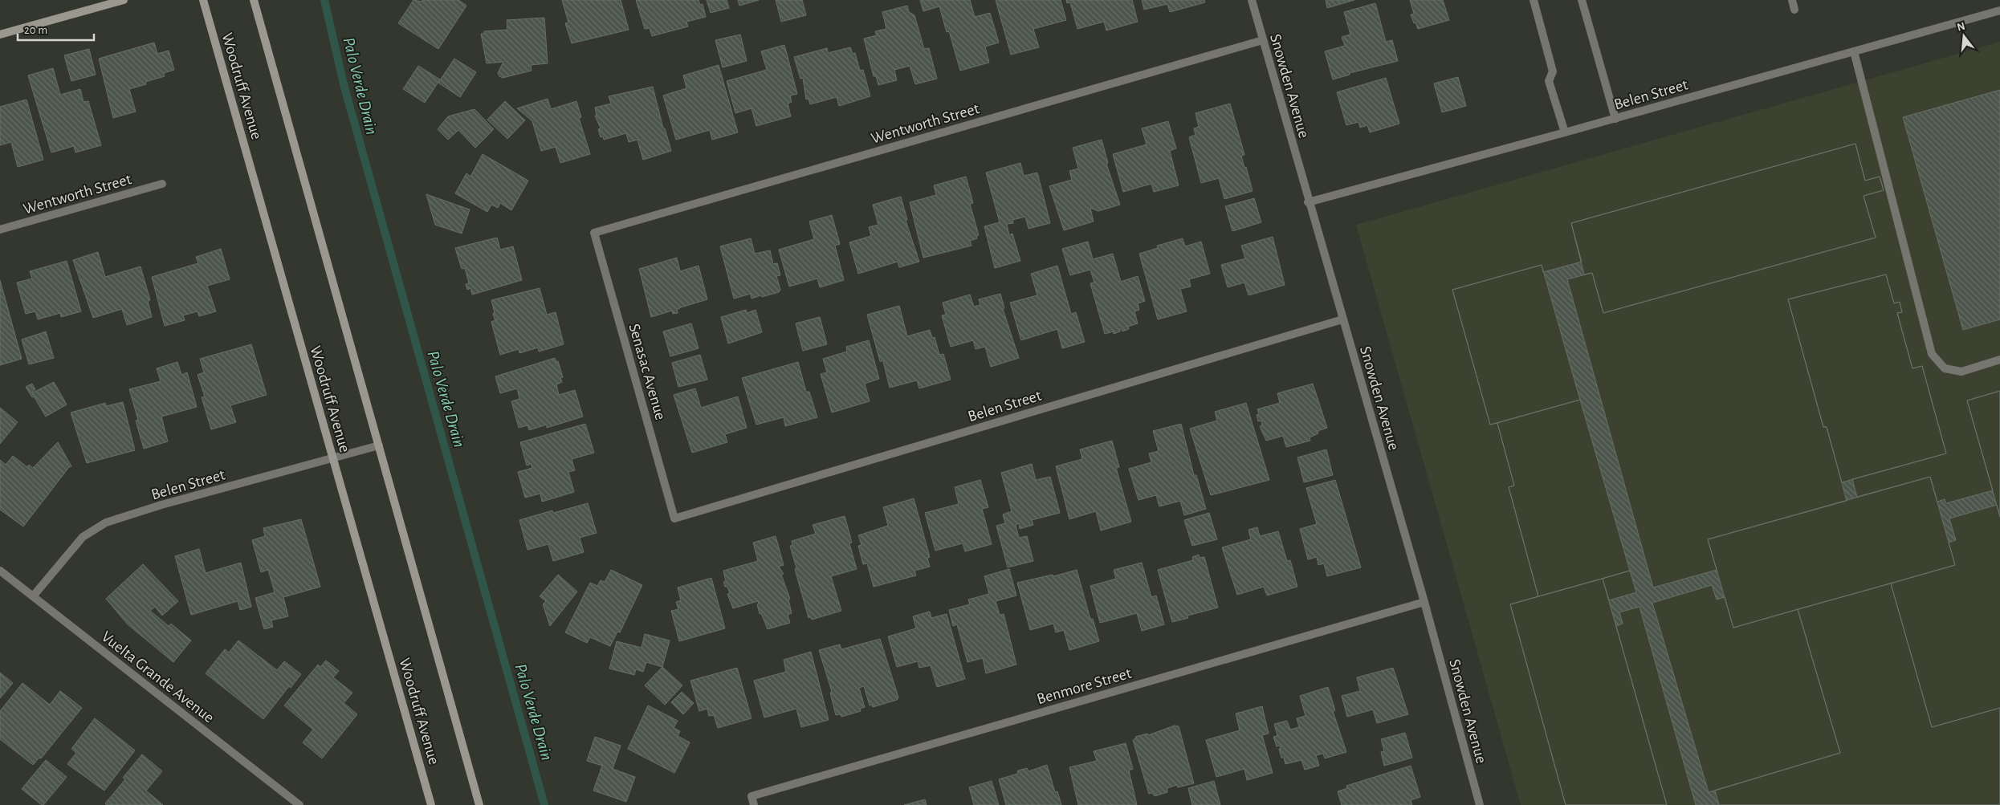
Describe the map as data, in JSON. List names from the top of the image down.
{
  "streets": {
    "main road": ["Woodruff Avenue"],
    "street": [
      "Snowden Avenue",
      "Belen Street",
      "Wentworth Street",
      "Senasac Avenue",
      "Vuelta Grande Avenue",
      "Benmore Street"
    ]
  },
  "crossings": [
    ["Woodruff Avenue", "Belen Street"],
    ["Snowden Avenue", "Belen Street"],
    ["Snowden Avenue", "Wentworth Street"],
    ["Snowden Avenue", "Benmore Street"],
    ["Belen Street", "Senasac Avenue"],
    ["Belen Street", "Vuelta Grande Avenue"],
    ["Wentworth Street", "Senasac Avenue"]
  ],
  "water": ["Palo Verde Drain"],
  "scale_bar": "20 m",
  "north": "top"
}
